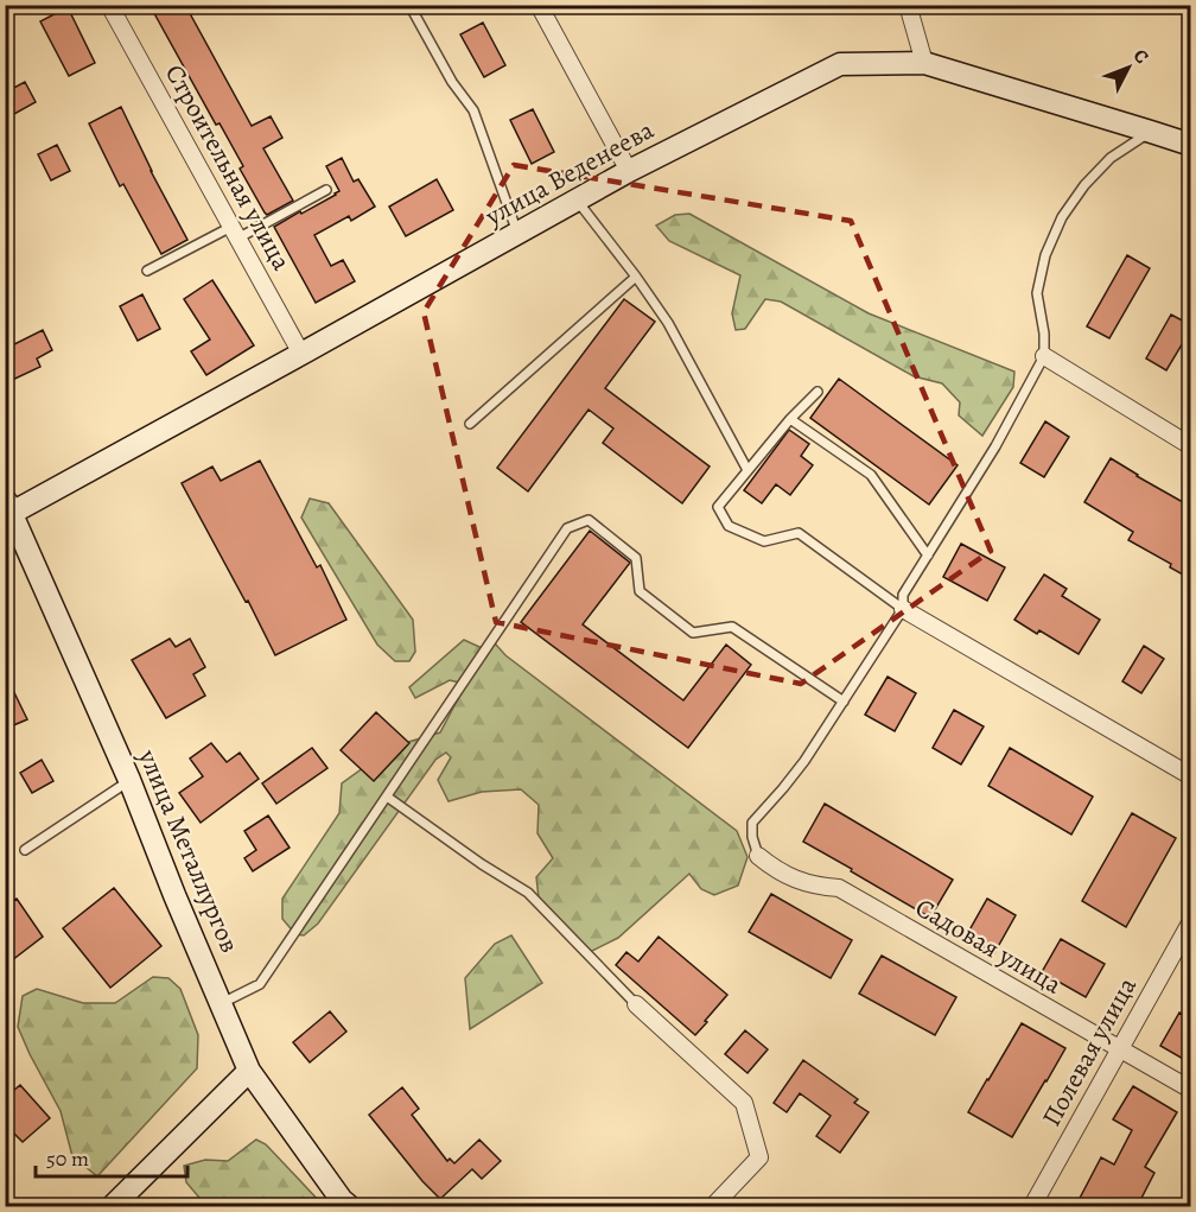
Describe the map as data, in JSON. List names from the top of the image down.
{
  "streets": {
    "main road": ["улица Веденеева", "улица Металлургов"],
    "street": ["Строительная улица", "Садовая улица", "Полевая улица"]
  },
  "crossings": [
    ["Строительная улица", "улица Веденеева"],
    ["улица Веденеева", "улица Металлургов"],
    ["Садовая улица", "Полевая улица"]
  ],
  "scale_bar": "50 m",
  "north": "top right"
}
